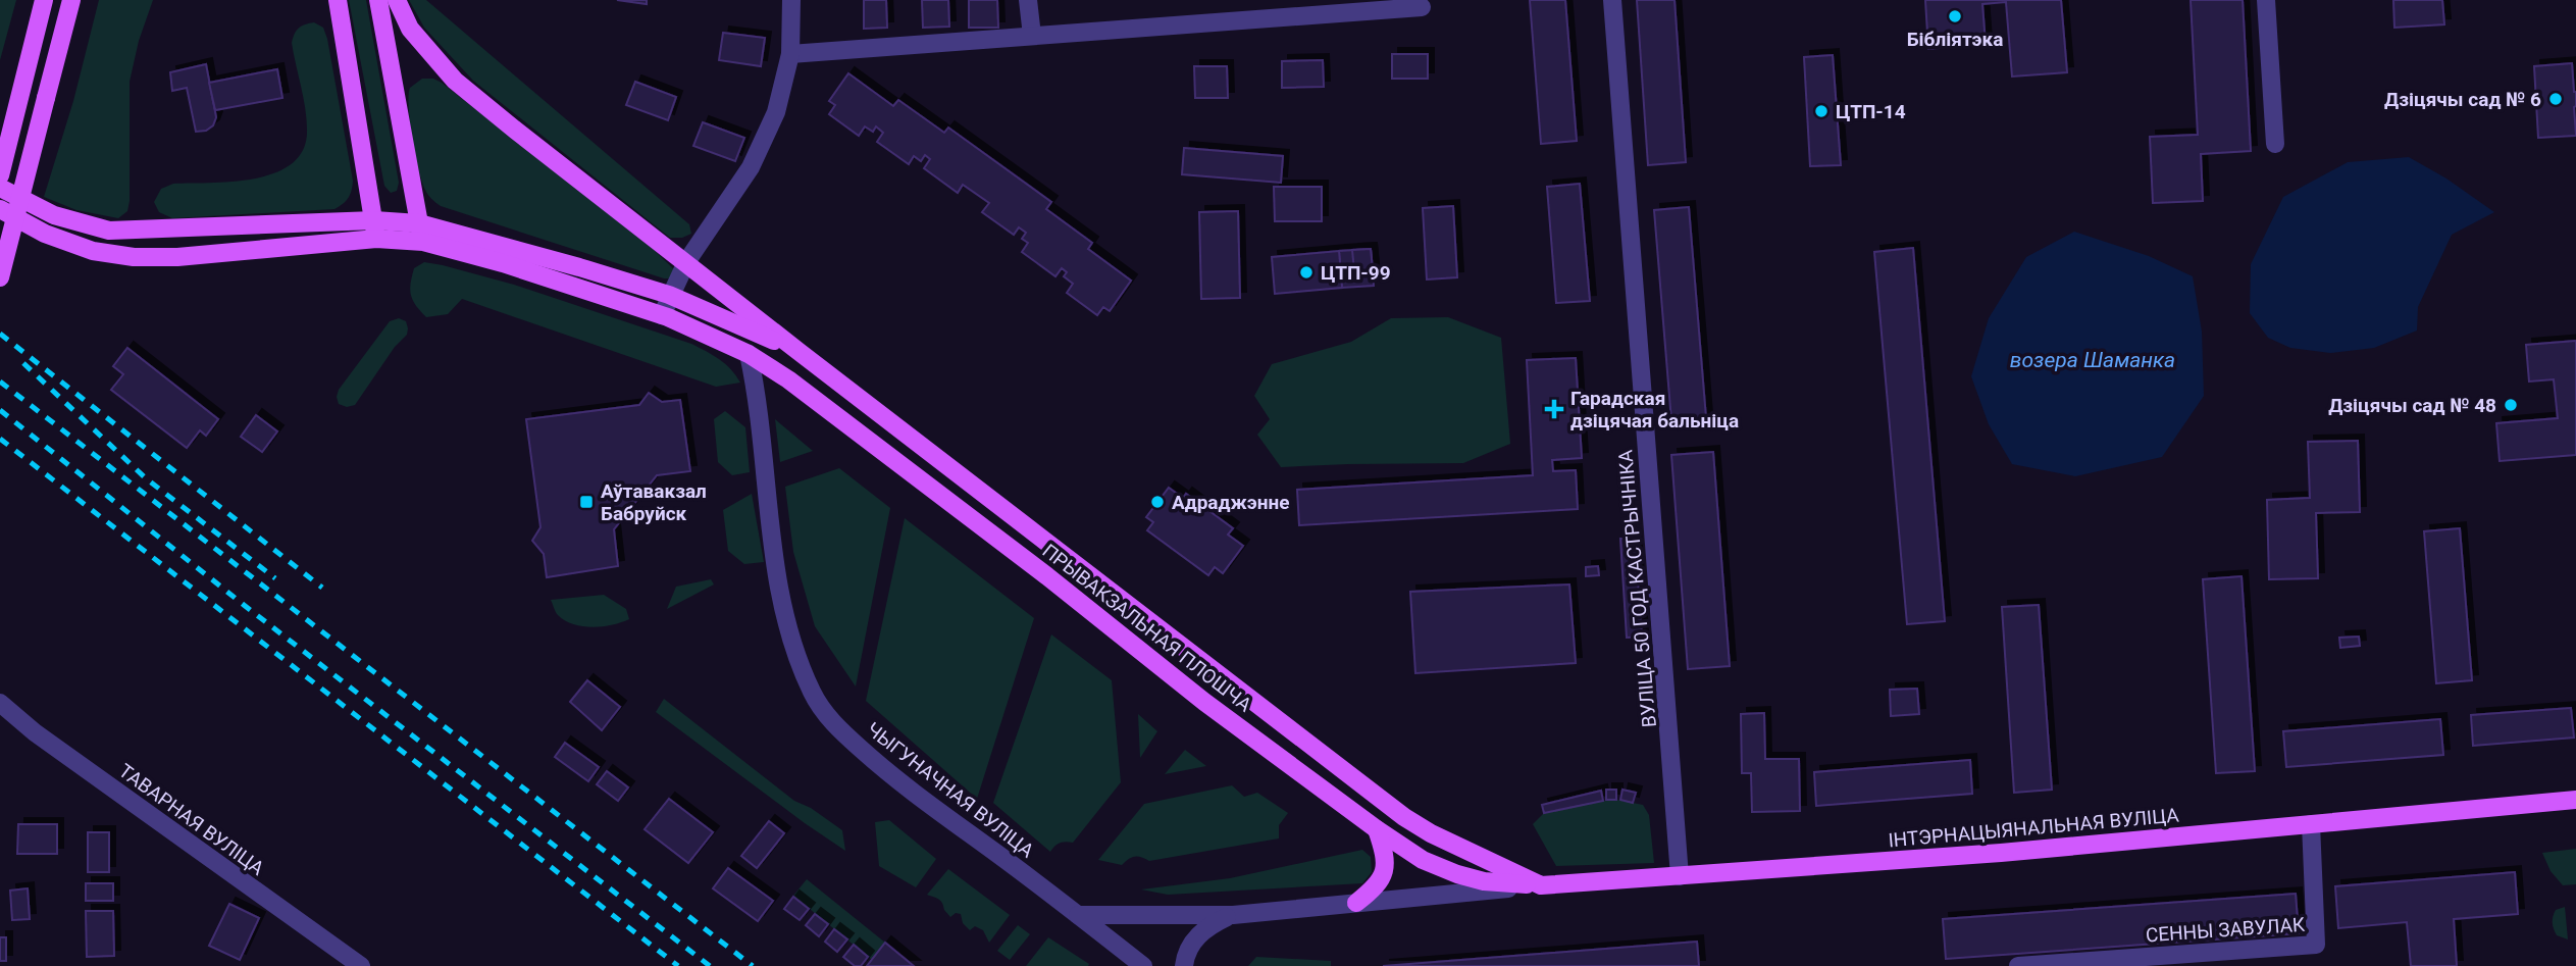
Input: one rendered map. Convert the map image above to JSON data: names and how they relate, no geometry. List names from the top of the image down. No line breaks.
{"streets":{"main road":["ПРЫВАКЗАЛЬНАЯ ПЛОШЧА","ІНТЭРНАЦЫЯНАЛЬНАЯ ВУЛІЦА"],"street":["ВУЛІЦА 50 ГОД КАСТРЫЧНІКА","ЧЫГУНАЧНАЯ ВУЛІЦА","ТАВАРНАЯ ВУЛІЦА","СЕННЫ ЗАВУЛАК"]},"crossings":[["ВУЛІЦА 50 ГОД КАСТРЫЧНІКА","ІНТЭРНАЦЫЯНАЛЬНАЯ ВУЛІЦА"],["ПРЫВАКЗАЛЬНАЯ ПЛОШЧА","ЧЫГУНАЧНАЯ ВУЛІЦА"],["ПРЫВАКЗАЛЬНАЯ ПЛОШЧА","ІНТЭРНАЦЫЯНАЛЬНАЯ ВУЛІЦА"],["ІНТЭРНАЦЫЯНАЛЬНАЯ ВУЛІЦА","СЕННЫ ЗАВУЛАК"]],"water":["возера Шаманка"],"places":{"other":["Бібліятэка","Дзіцячы сад № 6","ЦТП-14","ЦТП-99","Дзіцячы сад № 48","Адраджэнне"],"health":["Гарадская дзіцячая бальніца"],"transit":["Аўтавакзал Бабруйск"]}}
